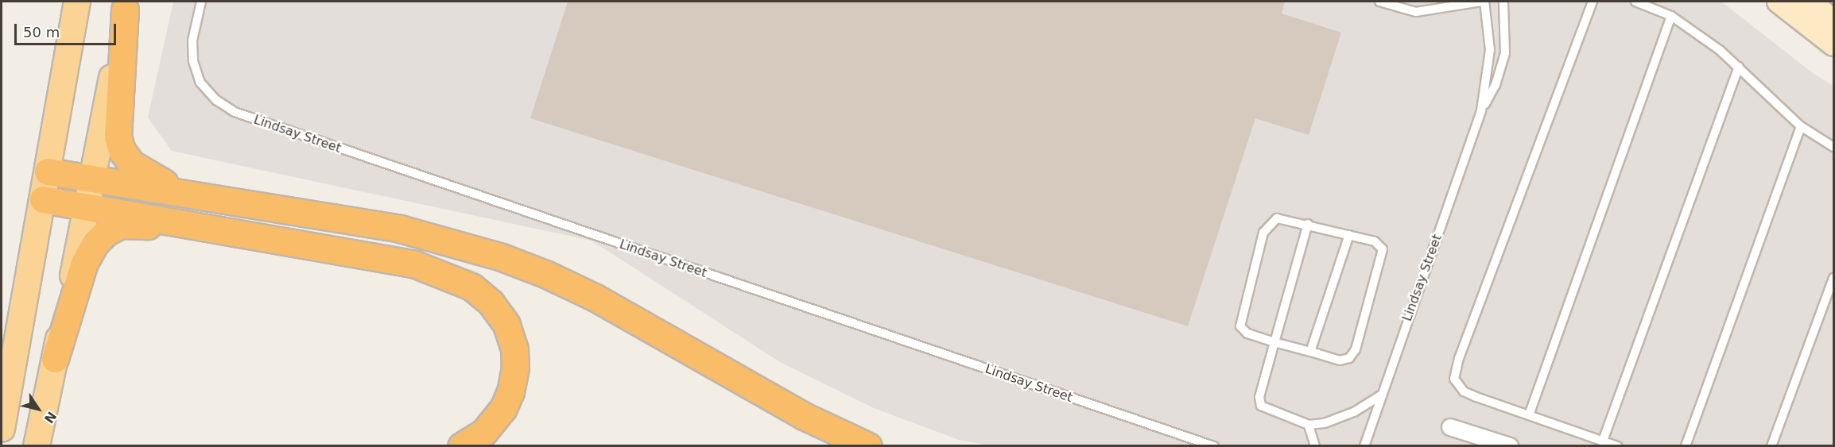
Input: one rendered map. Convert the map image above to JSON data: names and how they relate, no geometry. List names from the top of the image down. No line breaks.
{"streets":{"lane":["Lindsay Street"]},"scale_bar":"50 m","north":"bottom right"}
